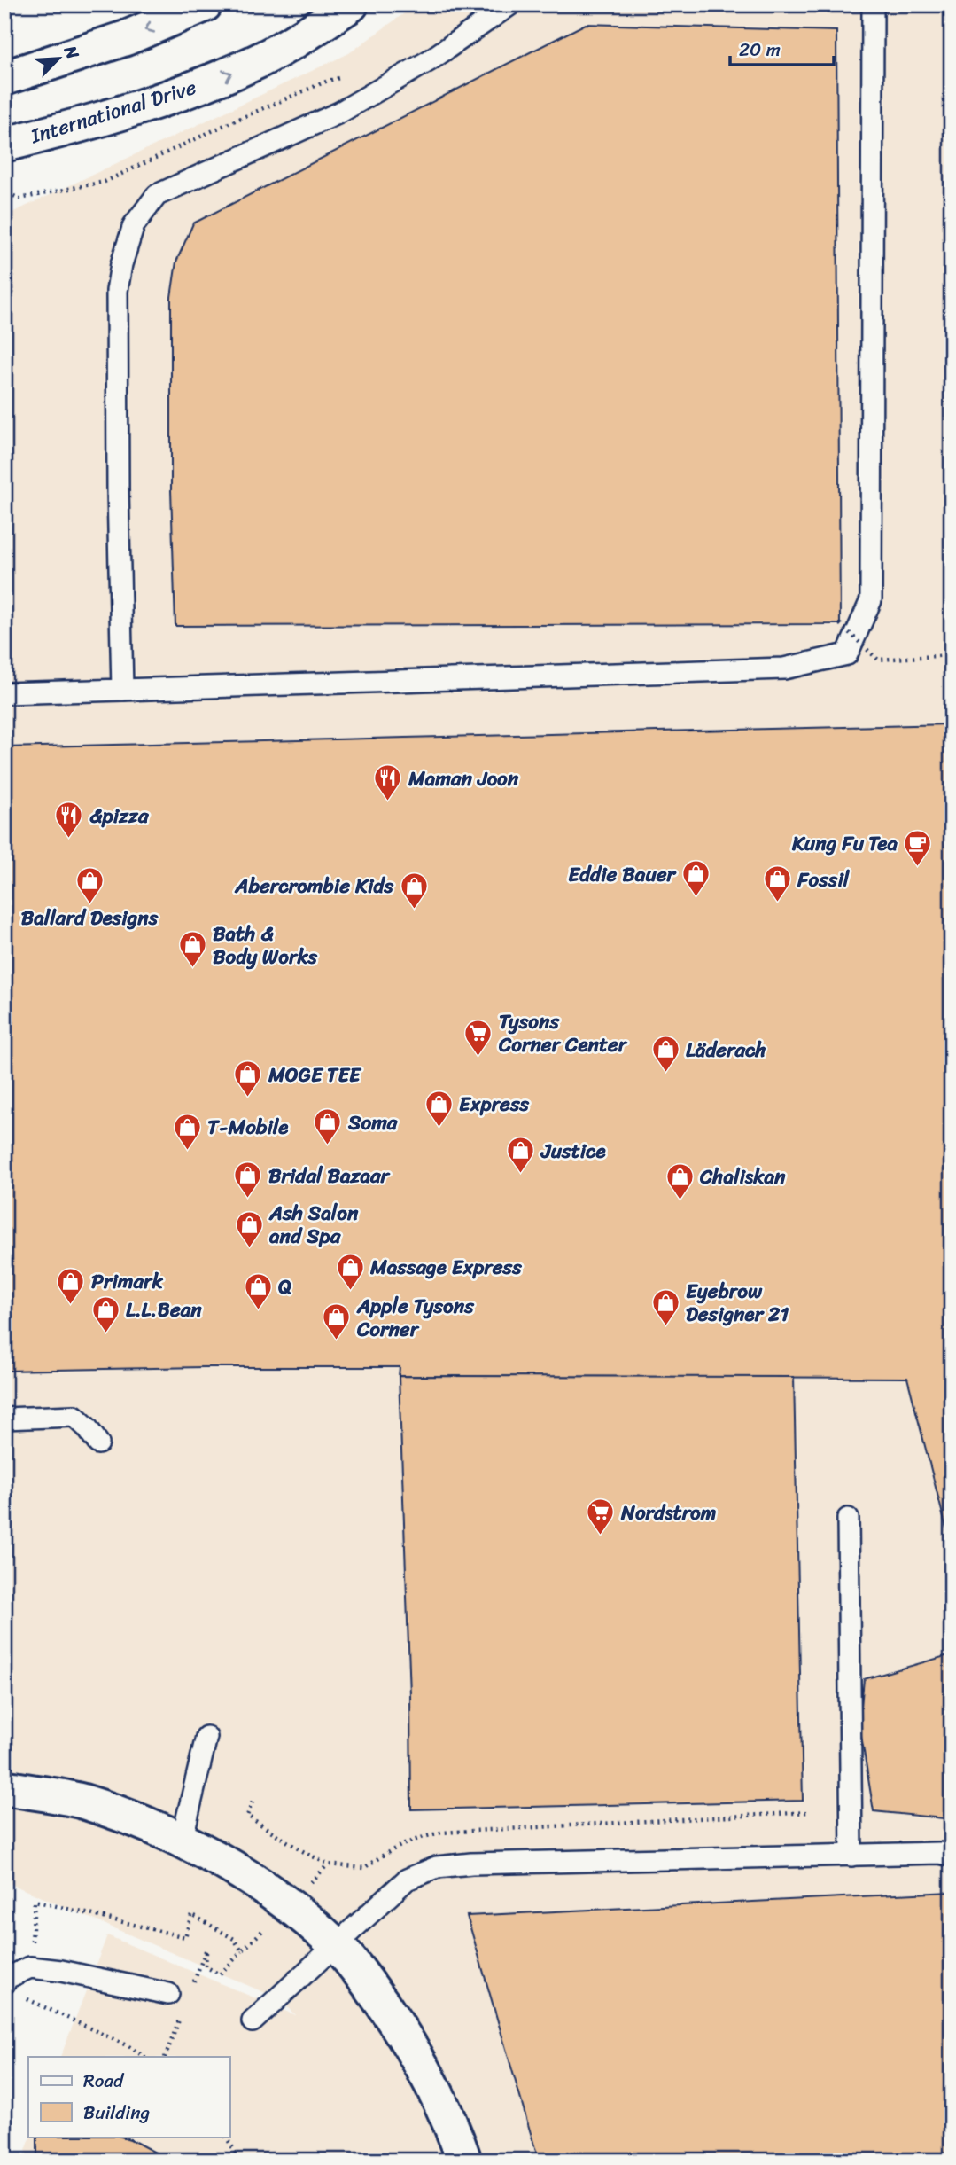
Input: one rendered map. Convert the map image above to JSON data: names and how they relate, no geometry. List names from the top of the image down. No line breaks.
{"streets":{"street":["International Drive"]},"places":{"restaurant":["Maman Joon","&pizza"],"cafe":["Kung Fu Tea"],"shop":["Eddie Bauer","Fossil","Ballard Designs","Abercrombie Kids","Bath & Body Works","Läderach","MOGE TEE","Express","Soma","T-Mobile","Justice","Bridal Bazaar","Chaliskan","Ash Salon and Spa","Massage Express","Primark","Q","Eyebrow Designer 21","L.L.Bean","Apple Tysons Corner"],"supermarket":["Tysons Corner Center","Nordstrom"]},"legend":["Road","Building"],"scale_bar":"20 m","north":"top right"}
